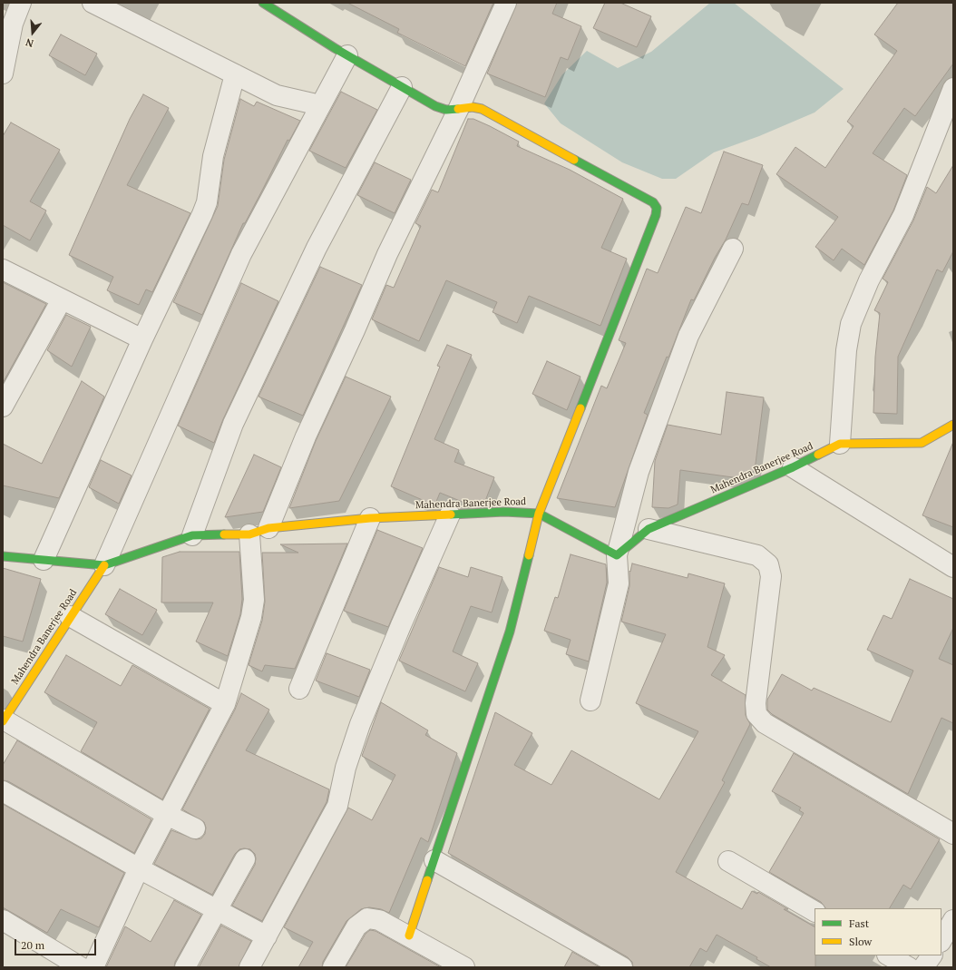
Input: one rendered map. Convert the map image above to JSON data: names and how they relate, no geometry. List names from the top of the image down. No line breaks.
{"streets":{"street":["Mahendra Banerjee Road"]},"legend":["Fast","Slow"],"scale_bar":"20 m","north":"bottom"}
